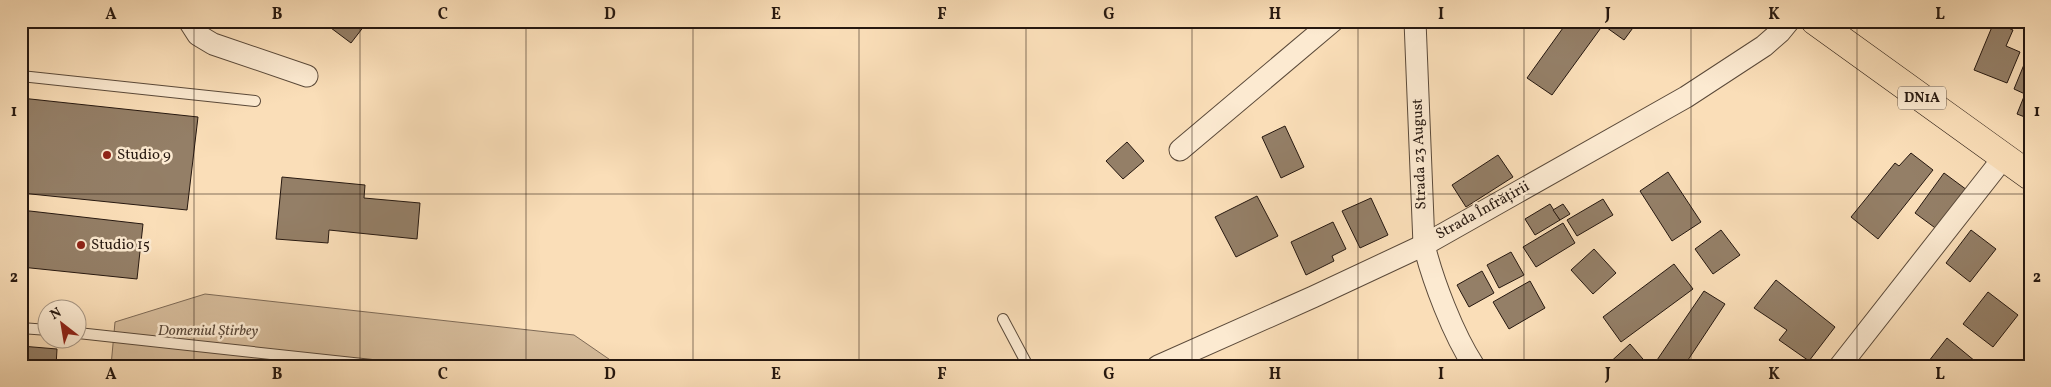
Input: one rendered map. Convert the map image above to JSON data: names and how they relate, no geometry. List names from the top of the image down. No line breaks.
{"streets":{"main road":["DN1A"],"street":["Strada 23 August","Strada Înfrățirii"]},"crossings":[["Strada 23 August","Strada Înfrățirii"]],"parks":["Domeniul Știrbey"],"places":["Studio 9","Studio 15"],"north":"top left","grid":{"columns":["A","B","C","D","E","F","G","H","I","J","K","L"],"rows":["1","2"]}}
